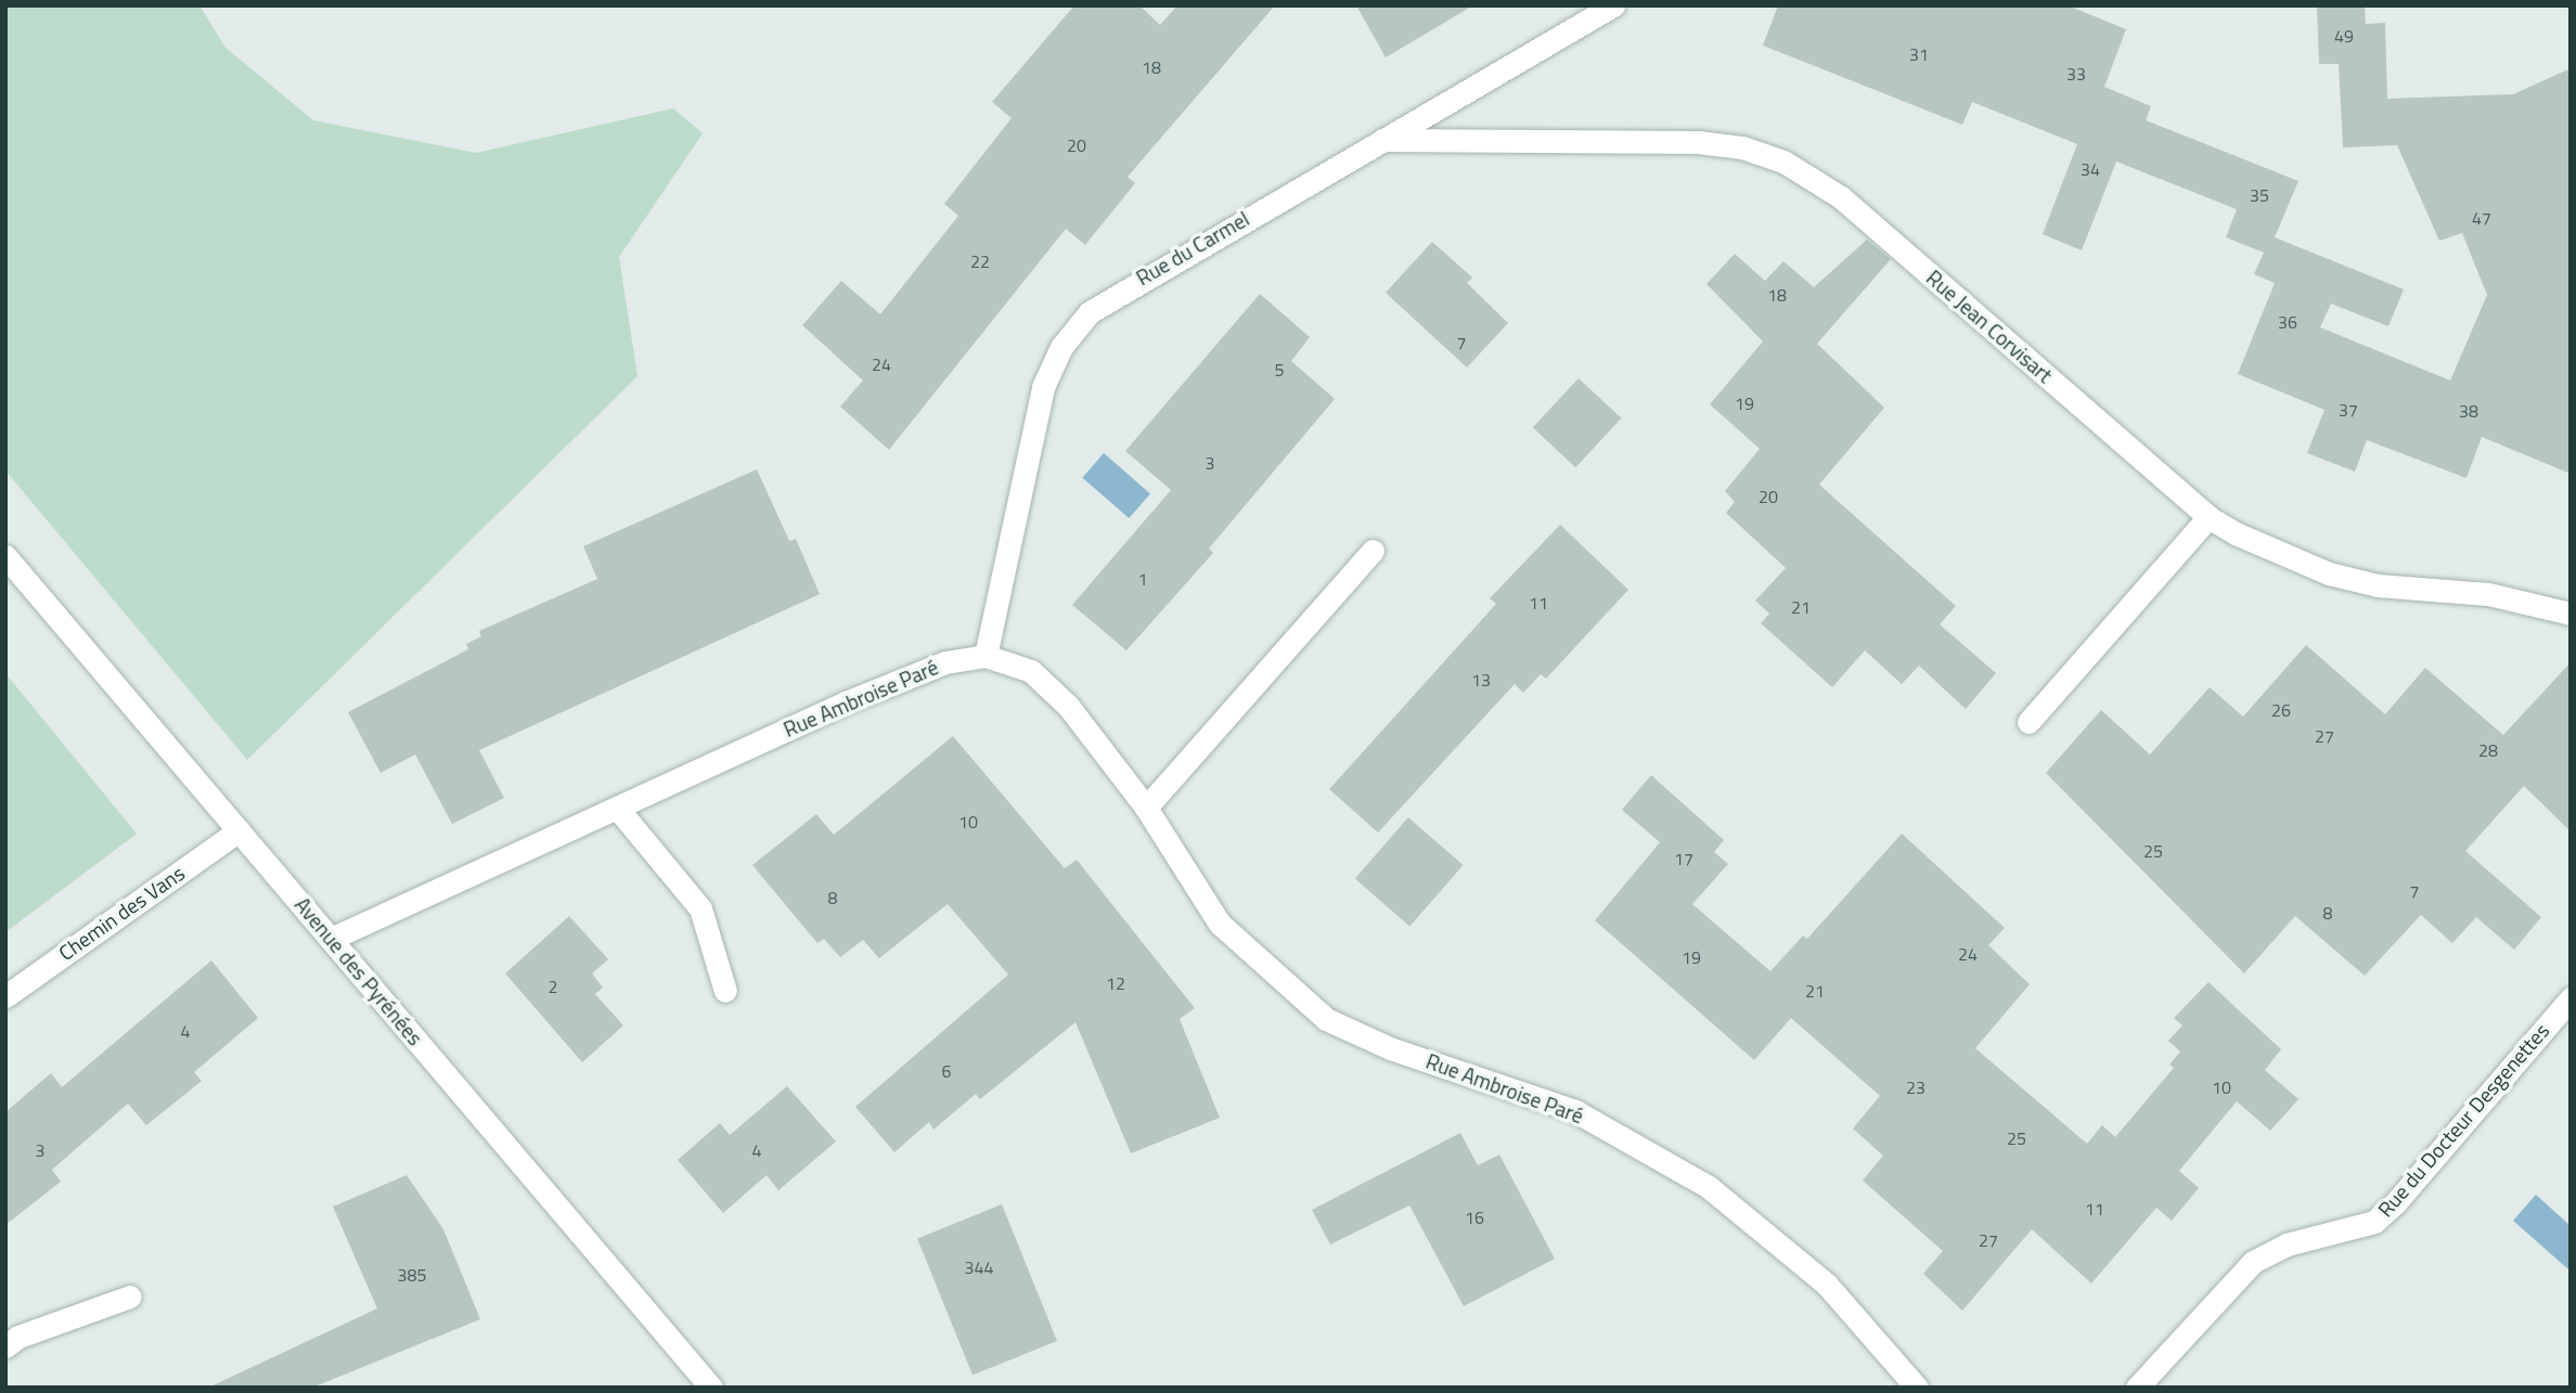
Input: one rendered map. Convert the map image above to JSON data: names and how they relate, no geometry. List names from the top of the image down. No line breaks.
{"streets":{"street":["Rue du Carmel","Rue Jean Corvisart","Rue Ambroise Paré","Chemin des Vans","Avenue des Pyrénées","Rue du Docteur Desgenettes"]},"crossings":[["Rue du Carmel","Rue Jean Corvisart"],["Rue du Carmel","Rue Ambroise Paré"],["Rue Ambroise Paré","Avenue des Pyrénées"],["Chemin des Vans","Avenue des Pyrénées"]],"house_numbers":["49","31","18","33","20","34","35","47","22","18","36","7","24","5","19","37","38","3","20","1","11","21","13","26","27","28","10","25","17","7","8","8","24","19","12","2","21","4","6","23","10","25","3","4","11","16","27","344","385"]}
